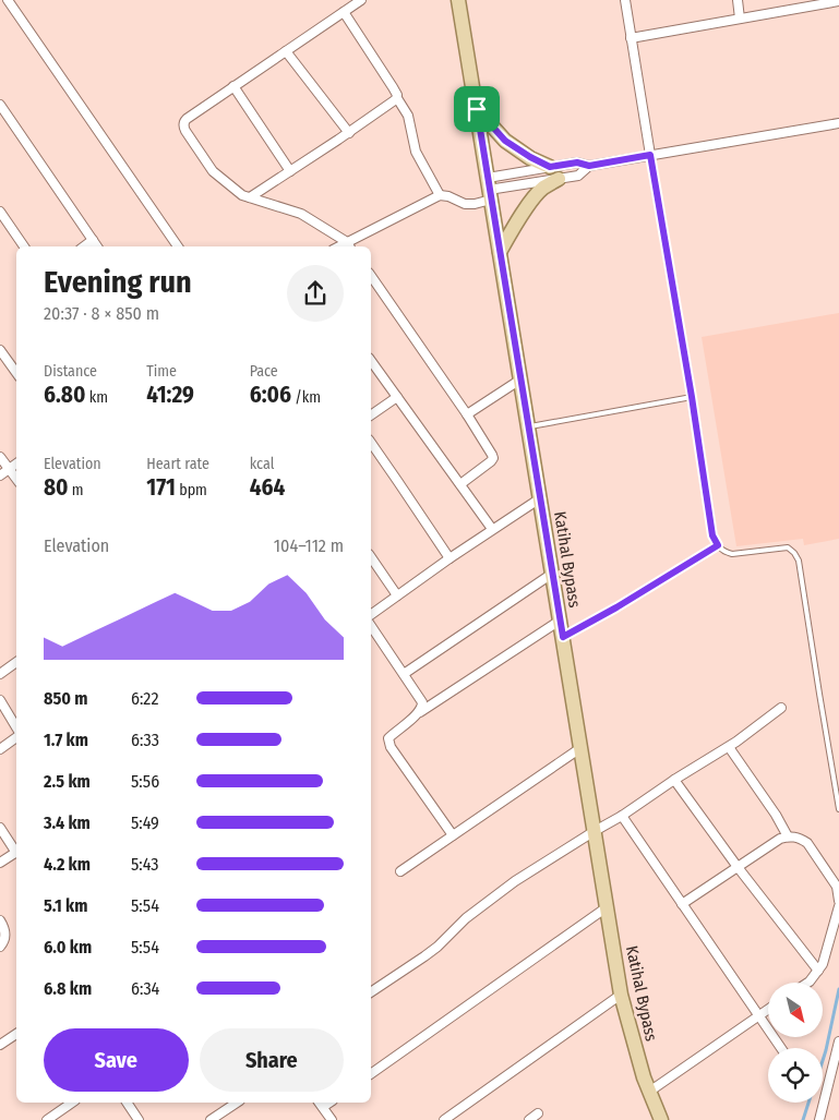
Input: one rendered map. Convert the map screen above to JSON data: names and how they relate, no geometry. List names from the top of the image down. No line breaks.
{"streets":{"main road":["Katihal Bypass"]},"north":"bottom right","page":{"heading":["Evening run","20:37 · 8 × 850 m"],"stats":[["Distance","6.80 km"],["Time","41:29"],["Pace","6:06 /km"],["Elevation","80 m"],["Heart rate","171 bpm"],["kcal","464"]],"chart":["Elevation","104–112 m"],"list":[{"name":"850 m","note":"6:22"},{"name":"1.7 km","note":"6:33"},{"name":"2.5 km","note":"5:56"},{"name":"3.4 km","note":"5:49"},{"name":"4.2 km","note":"5:43"},{"name":"5.1 km","note":"5:54"},{"name":"6.0 km","note":"5:54"},{"name":"6.8 km","note":"6:34"}],"buttons":["Save","Share"]}}
